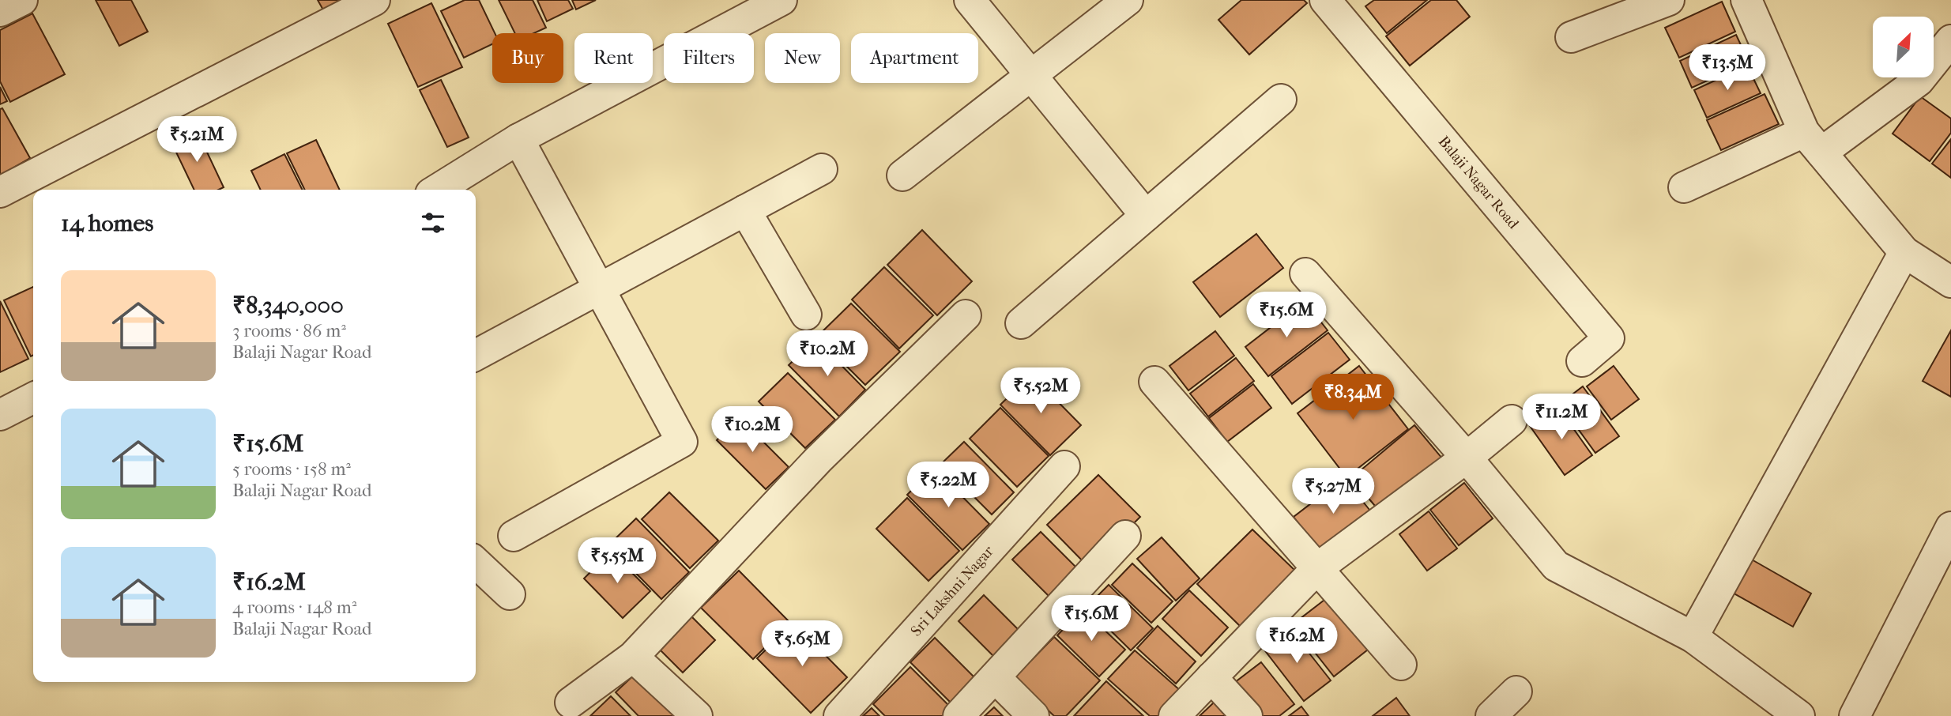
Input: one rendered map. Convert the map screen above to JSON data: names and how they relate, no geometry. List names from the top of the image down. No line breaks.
{"streets":{"street":["Balaji Nagar Road","Sri Lakshni Nagar"]},"north":"top right","page":{"chip":["Buy","Rent","Filters","New","Apartment"],"price":["₹13.5M","₹5.21M","₹15.6M","₹10.2M","₹5.52M","₹8.34M","₹11.2M","₹10.2M","₹5.22M","₹5.27M","₹5.55M","₹15.6M","₹16.2M","₹5.65M"],"heading":"14 homes","list":[{"name":"₹8,340,000","note":"3 rooms · 86 m² · Balaji Nagar Road"},{"name":"₹15.6M","note":"5 rooms · 158 m² · Balaji Nagar Road"},{"name":"₹16.2M","note":"4 rooms · 148 m² · Balaji Nagar Road"}]}}
